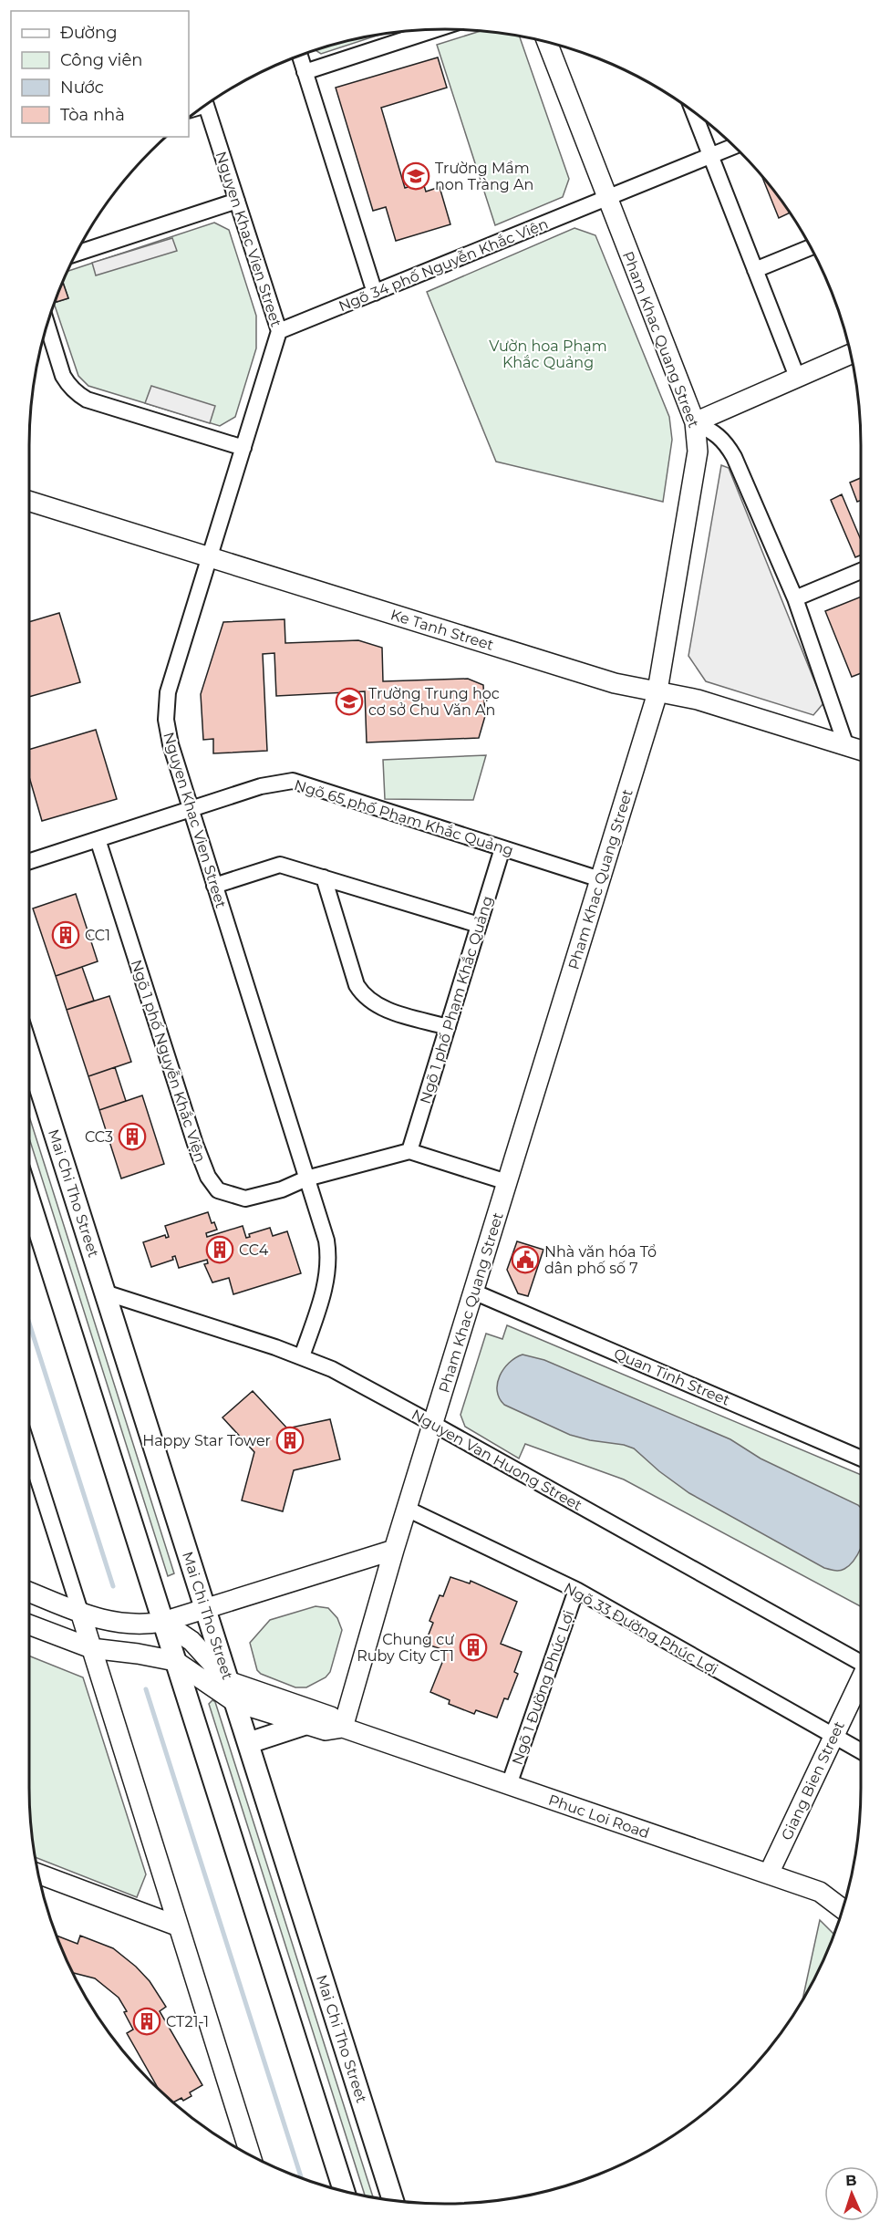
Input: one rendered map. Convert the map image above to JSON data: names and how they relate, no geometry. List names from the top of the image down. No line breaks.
{"streets":{"main road":["Mai Chi Tho Street"],"street":["Nguyen Khac Vien Street","Ngõ 34 phố Nguyễn Khắc Viện","Pham Khac Quang Street","Ke Tanh Street","Ngõ 65 phố Phạm Khắc Quảng","Ngõ 1 phố Phạm Khắc Quảng","Ngõ 1 phố Nguyễn Khắc Viện","Quan Tinh Street","Nguyen Van Huong Street","Ngõ 33 Đường Phúc Lợi","Ngõ 1 Đường Phúc Lợi","Giang Bien Street","Phuc Loi Road"]},"crossings":[["Nguyen Khac Vien Street","Ngõ 34 phố Nguyễn Khắc Viện"],["Nguyen Khac Vien Street","Ke Tanh Street"],["Nguyen Khac Vien Street","Ngõ 65 phố Phạm Khắc Quảng"],["Nguyen Khac Vien Street","Ngõ 1 phố Nguyễn Khắc Viện"],["Nguyen Khac Vien Street","Nguyen Van Huong Street"],["Ngõ 34 phố Nguyễn Khắc Viện","Pham Khac Quang Street"],["Pham Khac Quang Street","Ke Tanh Street"],["Pham Khac Quang Street","Ngõ 65 phố Phạm Khắc Quảng"],["Pham Khac Quang Street","Quan Tinh Street"],["Pham Khac Quang Street","Nguyen Van Huong Street"],["Pham Khac Quang Street","Ngõ 33 Đường Phúc Lợi"],["Pham Khac Quang Street","Phuc Loi Road"],["Ngõ 65 phố Phạm Khắc Quảng","Ngõ 1 phố Phạm Khắc Quảng"],["Ngõ 65 phố Phạm Khắc Quảng","Ngõ 1 phố Nguyễn Khắc Viện"],["Mai Chi Tho Street","Nguyen Van Huong Street"],["Mai Chi Tho Street","Phuc Loi Road"],["Ngõ 33 Đường Phúc Lợi","Ngõ 1 Đường Phúc Lợi"],["Ngõ 33 Đường Phúc Lợi","Giang Bien Street"],["Ngõ 1 Đường Phúc Lợi","Phuc Loi Road"],["Giang Bien Street","Phuc Loi Road"]],"parks":["Vườn hoa Phạm Khắc Quảng"],"places":{"school or university":["Trường Mầm non Tràng An","Trường Trung học cơ sở Chu Văn An"],"building":["CC1","CC3","CC4","Happy Star Tower","Chung cư Ruby City CT1","CT21-1"],"public building":["Nhà văn hóa Tổ dân phố số 7"]},"legend":["Đường","Công viên","Nước","Tòa nhà"],"north":"top"}
